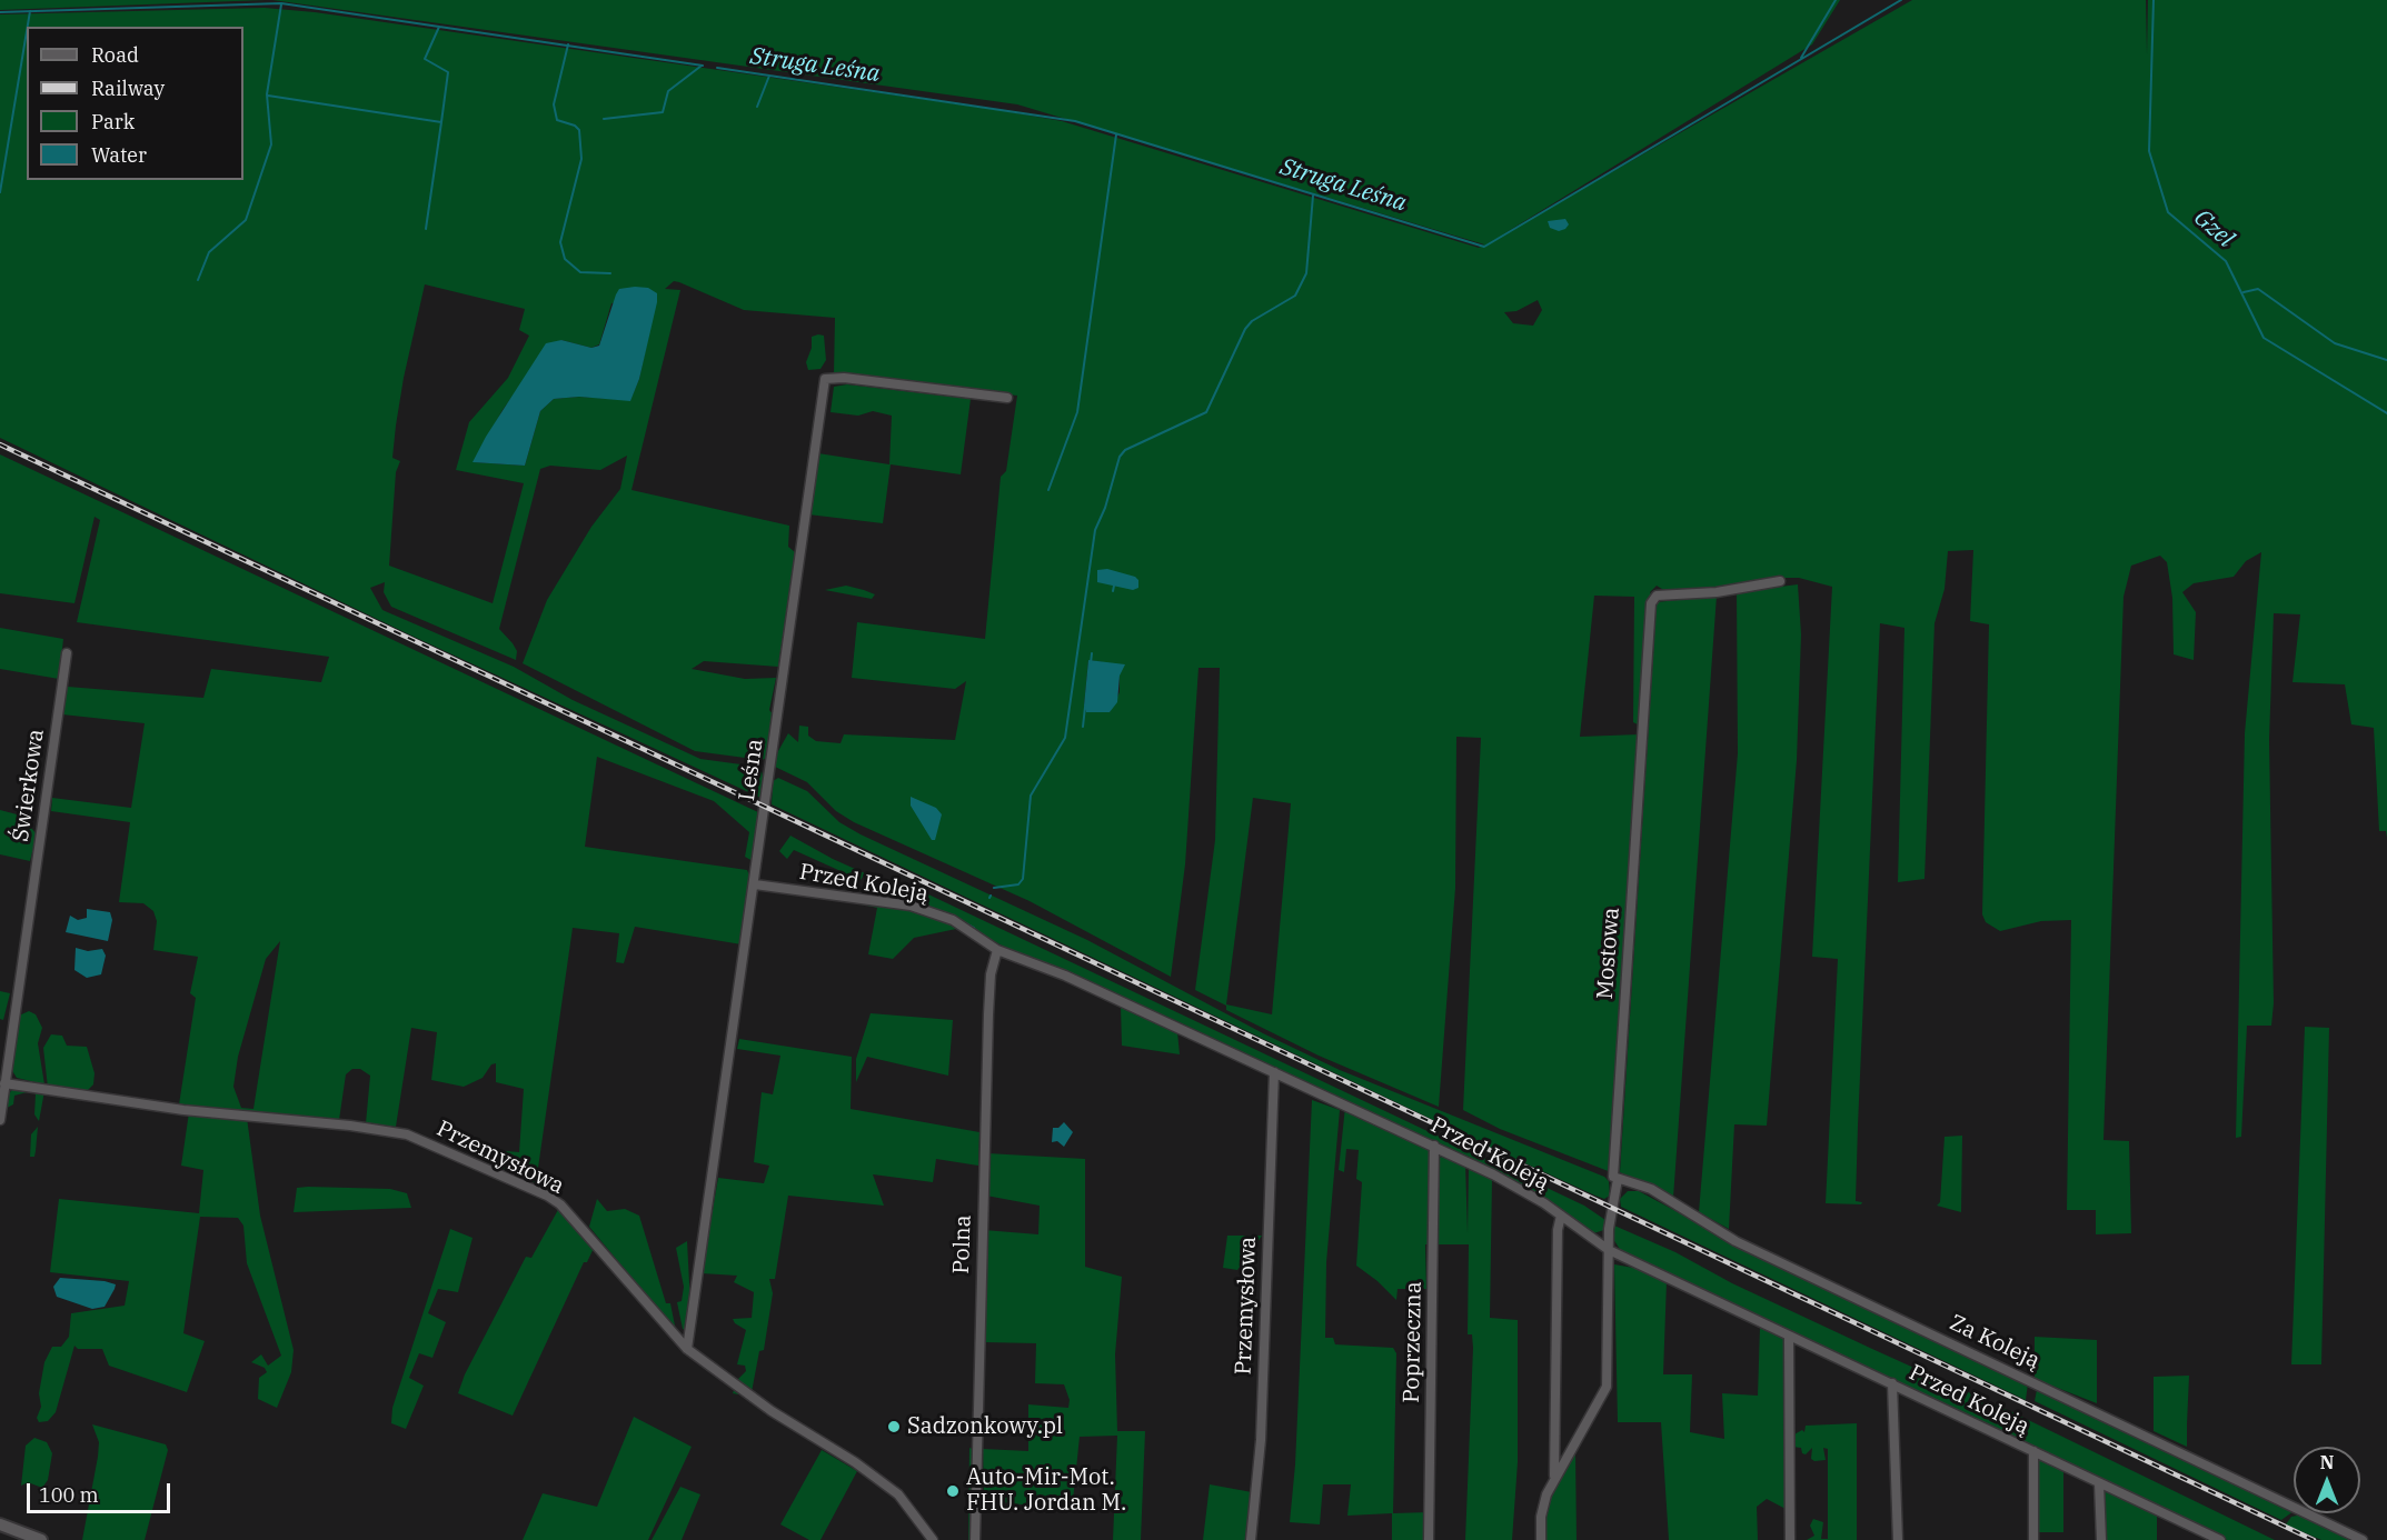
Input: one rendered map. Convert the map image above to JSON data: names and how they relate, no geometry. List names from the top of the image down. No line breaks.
{"streets":{"street":["Leśna","Świerkowa","Przed Koleją","Mostowa","Przemysłowa","Polna","Poprzeczna","Za Koleją"]},"crossings":[["Leśna","Przed Koleją"],["Leśna","Przemysłowa"],["Świerkowa","Przemysłowa"],["Przed Koleją","Mostowa"],["Przed Koleją","Przemysłowa"],["Przed Koleją","Polna"],["Przed Koleją","Poprzeczna"],["Mostowa","Za Koleją"]],"water":["Struga Leśna","Gzel"],"places":["Sadzonkowy.pl","Auto-Mir-Mot. FHU. Jordan M."],"legend":["Road","Railway","Park","Water"],"scale_bar":"100 m","north":"top"}
